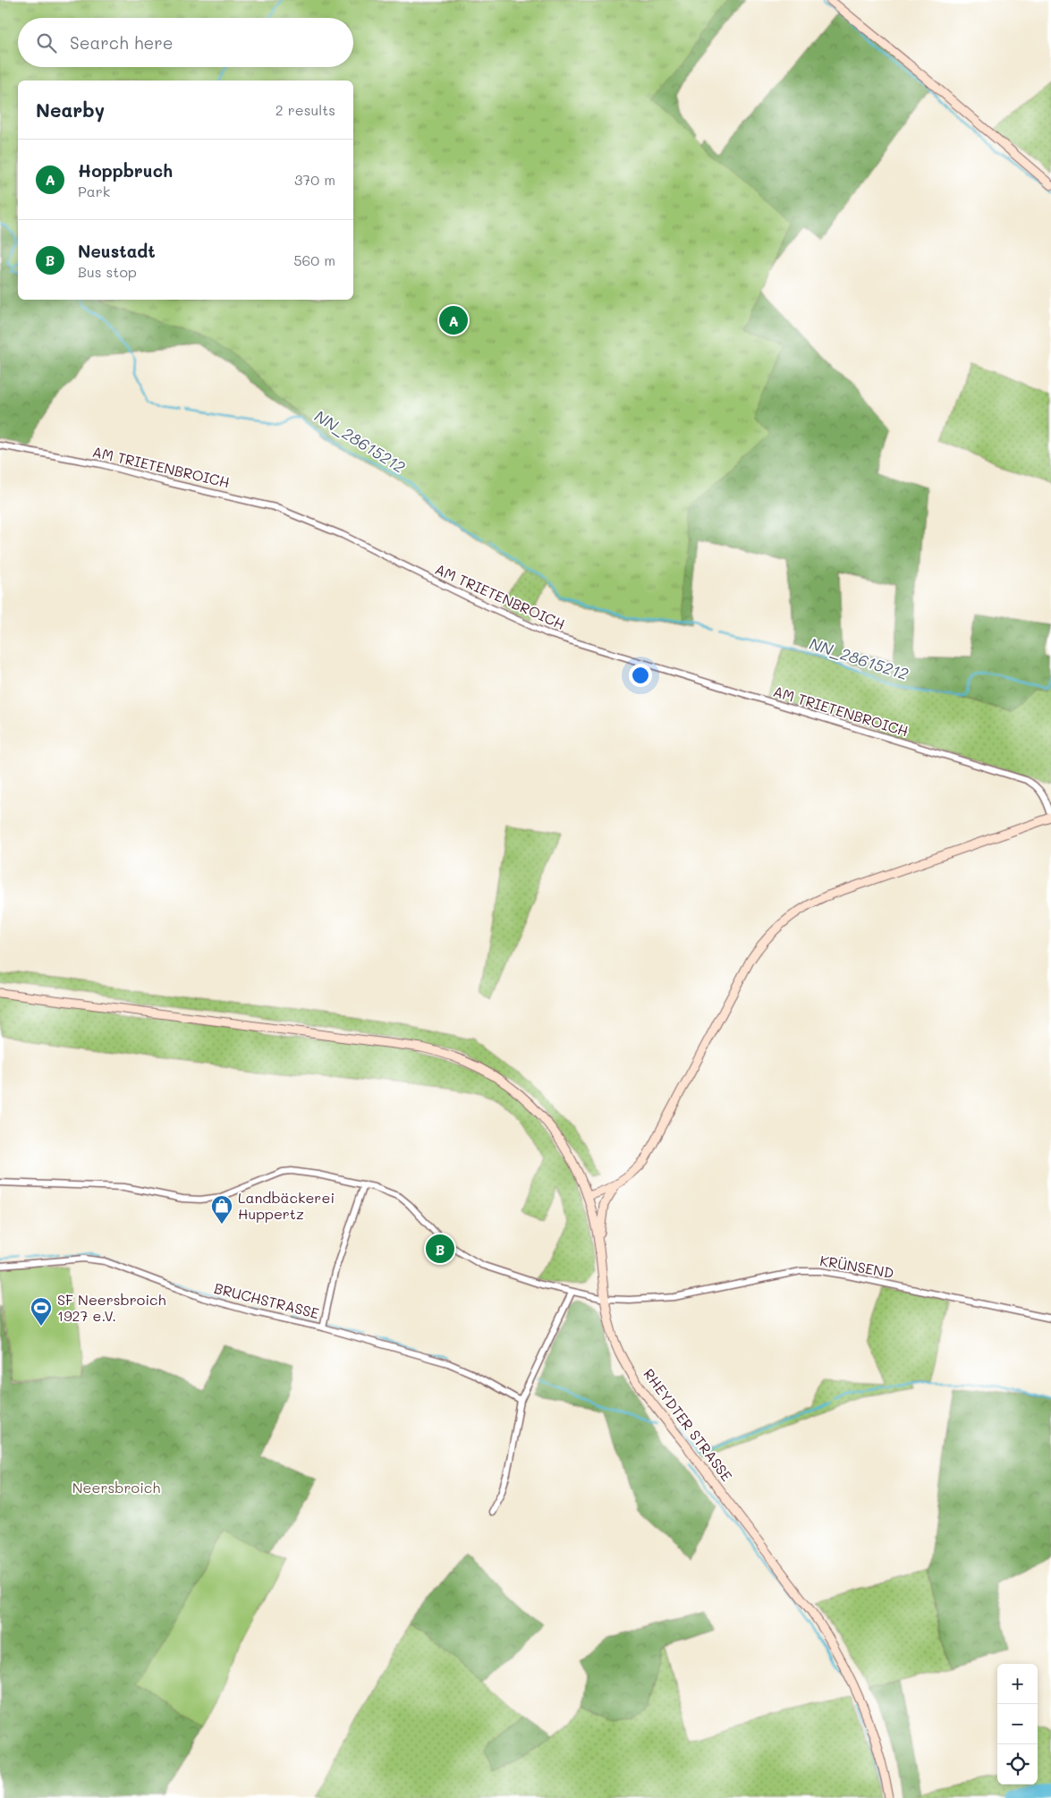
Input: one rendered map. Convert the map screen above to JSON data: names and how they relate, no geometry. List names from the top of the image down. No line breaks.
{"streets":{"main road":["RHEYDTER STRASSE"],"street":["AM TRIETENBROICH","KRÜNSEND","BRUCHSTRASSE"]},"crossings":[["KRÜNSEND","RHEYDTER STRASSE"]],"water":["NN_28615212"],"parks":["Neersbroich"],"places":{"shop":["Landbäckerei Huppertz"],"sports":["SF Neersbroich 1927 e.V."]},"page":{"search":"Search here","heading":["Nearby","2 results"],"list":[{"mark":"A","name":"Hoppbruch","note":"Park","value":"370 m"},{"mark":"B","name":"Neustadt","note":"Bus stop","value":"560 m"}],"pins":["A","B"],"map_buttons":["+","−"]}}
